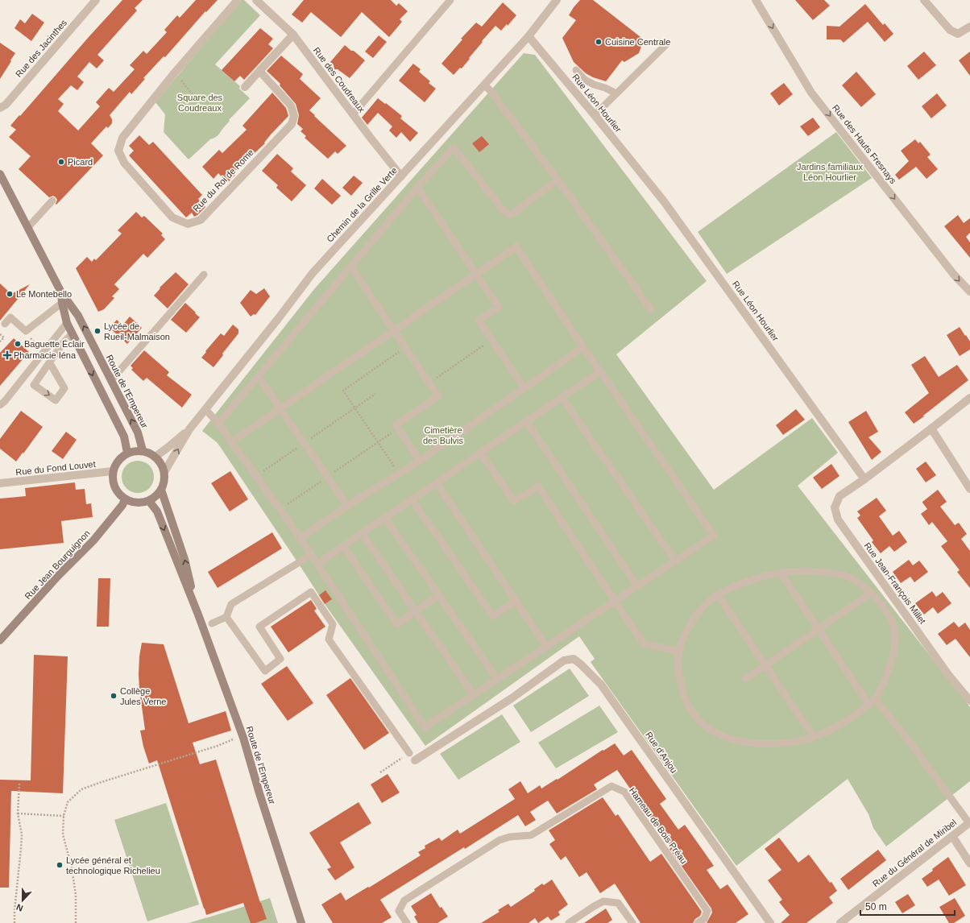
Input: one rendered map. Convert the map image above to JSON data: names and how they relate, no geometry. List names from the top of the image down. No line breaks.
{"streets":{"main road":["Route de l'Empereur","Rue Jean Bourguignon"],"street":["Rue des Jacinthes","Rue des Coudreaux","Rue Léon Hourlier","Rue des Hauts Fresnays","Rue du Roi de Rome","Chemin de la Grille Verte","Rue du Fond Louvet","Rue Jean-François Millet","Rue d'Anjou","Rue du Général de Miribel"],"lane":["Hameau de Bois Préau"]},"crossings":[["Rue des Coudreaux","Chemin de la Grille Verte"],["Rue Léon Hourlier","Chemin de la Grille Verte"],["Rue Léon Hourlier","Rue Jean-François Millet"],["Chemin de la Grille Verte","Route de l'Empereur"],["Chemin de la Grille Verte","Rue du Fond Louvet"],["Chemin de la Grille Verte","Rue Jean Bourguignon"],["Route de l'Empereur","Rue du Fond Louvet"],["Route de l'Empereur","Rue Jean Bourguignon"],["Rue du Fond Louvet","Rue Jean Bourguignon"]],"one_way":["Rue des Hauts Fresnays"],"parks":["Square des Coudreaux","Jardins familiaux Léon Hourlier","Cimetière des Bulvis"],"places":{"other":["Cuisine Centrale","Picard","Le Montebello","Lycée de Rueil-Malmaison","Baguette Éclair","Collège Jules Verne","Lycée général et technologique Richelieu"],"health":["Pharmacie Iéna"]},"scale_bar":"50 m","north":"bottom"}
